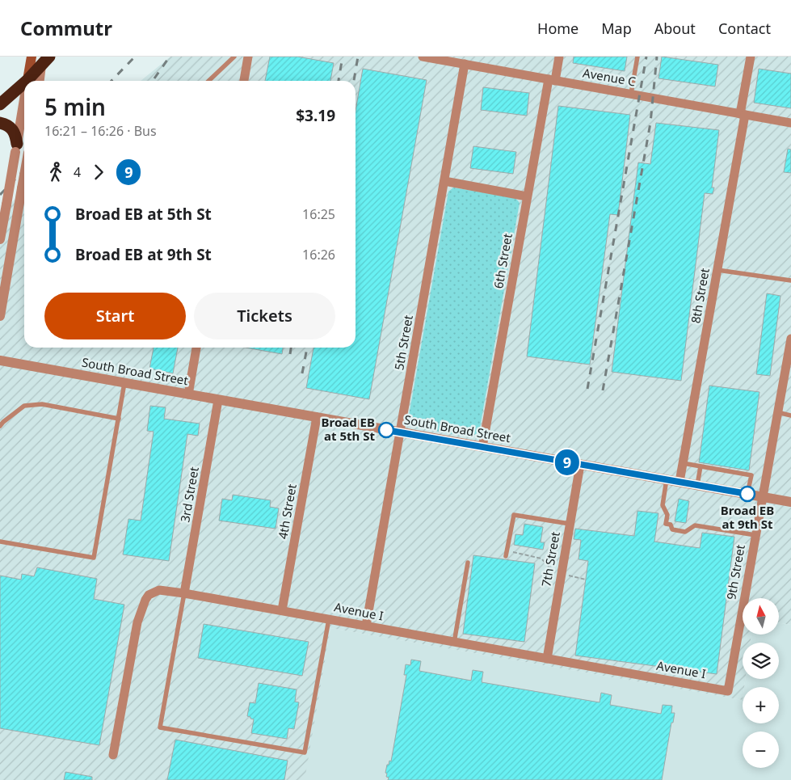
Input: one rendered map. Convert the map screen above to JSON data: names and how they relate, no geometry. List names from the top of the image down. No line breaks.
{"streets":{"street":["Avenue C","6th Street","8th Street","5th Street","South Broad Street","3rd Street","4th Street","7th Street","9th Street","Avenue I"]},"crossings":[["Avenue C","6th Street"],["Avenue C","8th Street"],["Avenue C","5th Street"],["6th Street","South Broad Street"],["8th Street","South Broad Street"],["5th Street","South Broad Street"],["5th Street","Avenue I"],["South Broad Street","3rd Street"],["South Broad Street","4th Street"],["South Broad Street","7th Street"],["South Broad Street","9th Street"],["3rd Street","Avenue I"],["4th Street","Avenue I"],["7th Street","Avenue I"],["9th Street","Avenue I"]],"places":["Broad EB at 5th St","Broad EB at 9th St"],"lines":["bus line 9"],"north":"top","page":{"header":"Commutr","nav":["Home","Map","About","Contact"],"on_map":"9","heading":["5 min","16:21 – 16:26 · Bus","$3.19"],"legs":["4","9"],"list":[{"name":"Broad EB at 5th St","value":"16:25"},{"name":"Broad EB at 9th St","value":"16:26"}],"buttons":["Start","Tickets"],"map_buttons":["+","−"]}}
